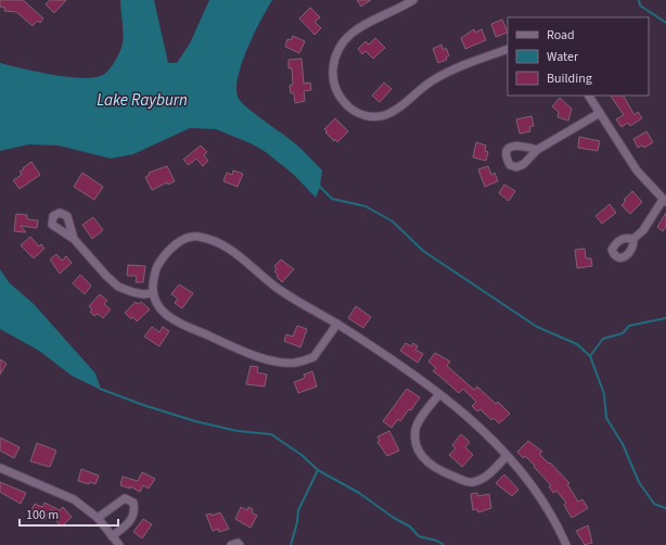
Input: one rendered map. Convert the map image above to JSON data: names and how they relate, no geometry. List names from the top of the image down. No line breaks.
{"water":["Lake Rayburn"],"legend":["Road","Water","Building"],"scale_bar":"100 m"}
